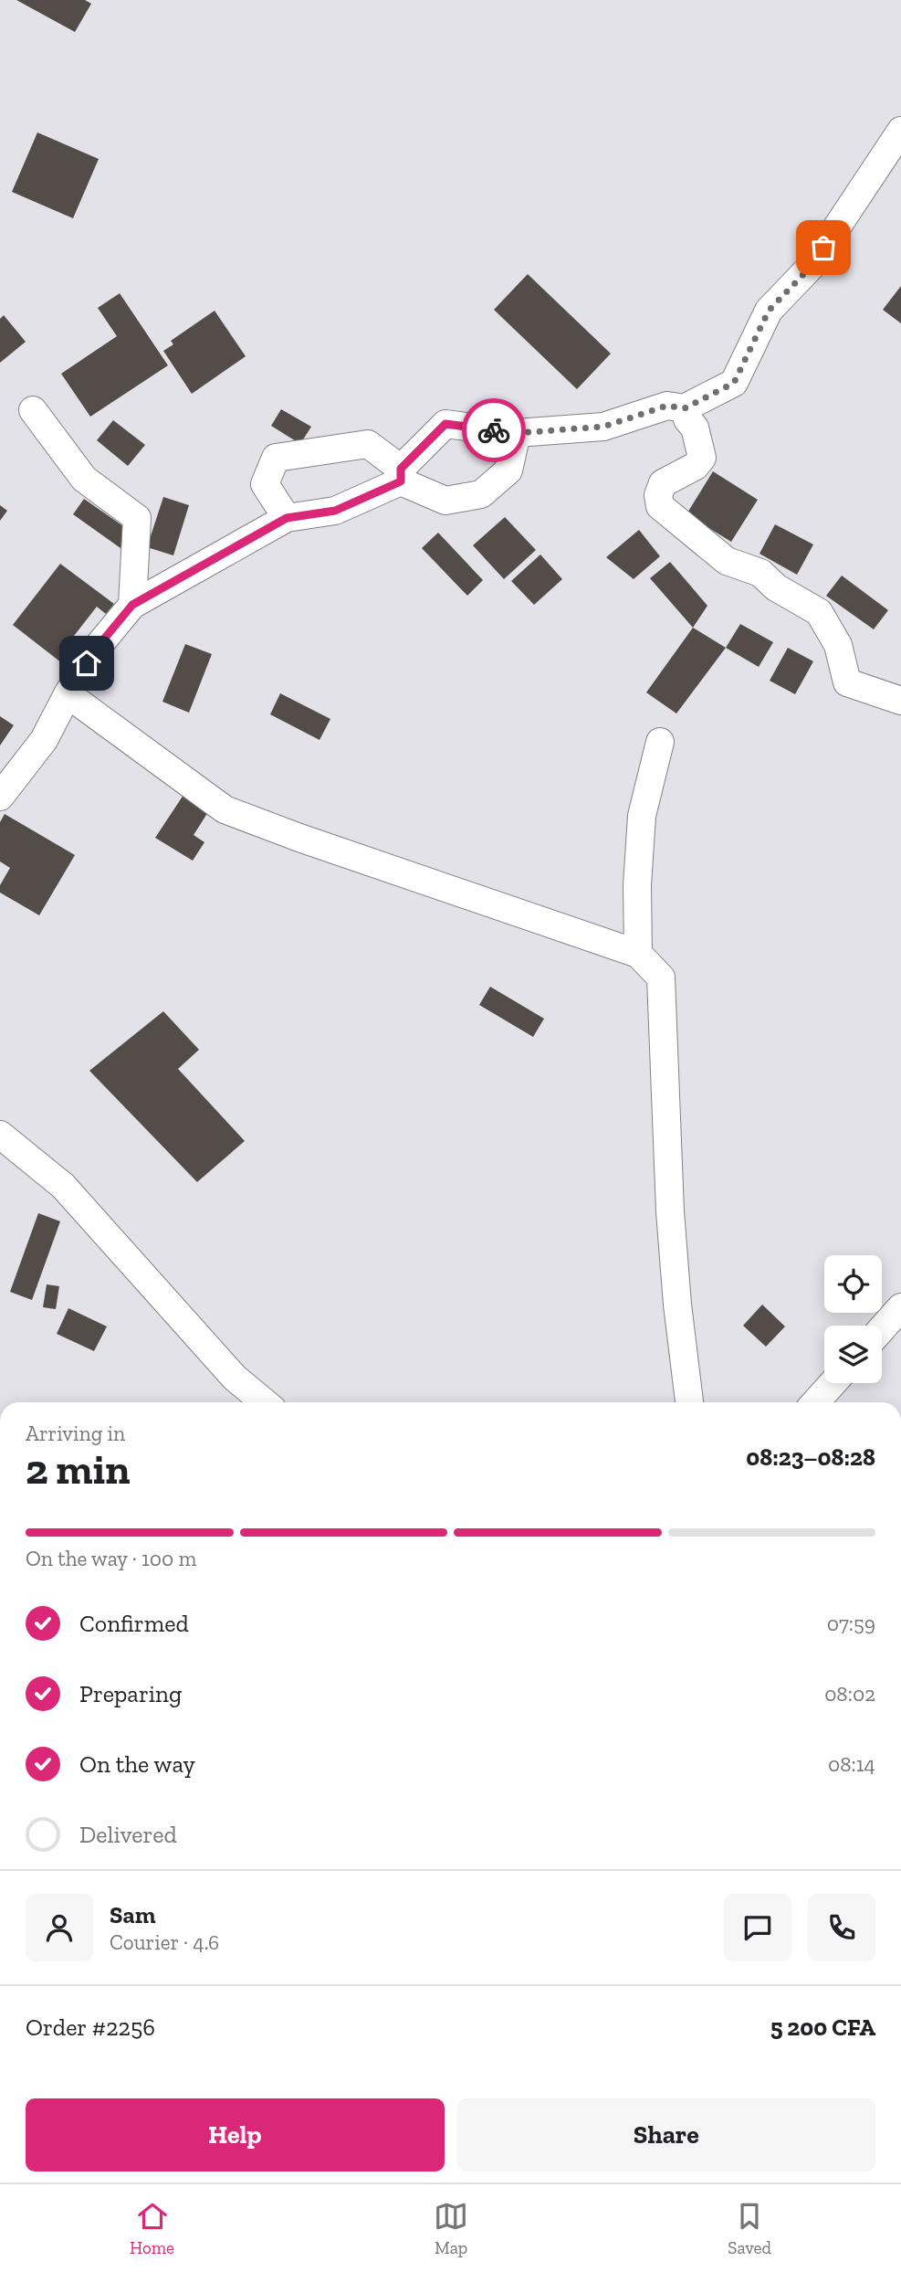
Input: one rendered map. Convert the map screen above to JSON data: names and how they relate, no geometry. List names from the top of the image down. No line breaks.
{"page":{"heading":["2 min","Arriving in","08:23–08:28"],"panel":["Sam","Courier · 4.6","Order #2256","5 200 CFA"],"bar":"On the way · 100 m","list":[["Confirmed","07:59"],["Preparing","08:02"],["On the way","08:14"],"Delivered"],"buttons":["Help","Share"],"tabs":["Home","Map","Saved"]}}
